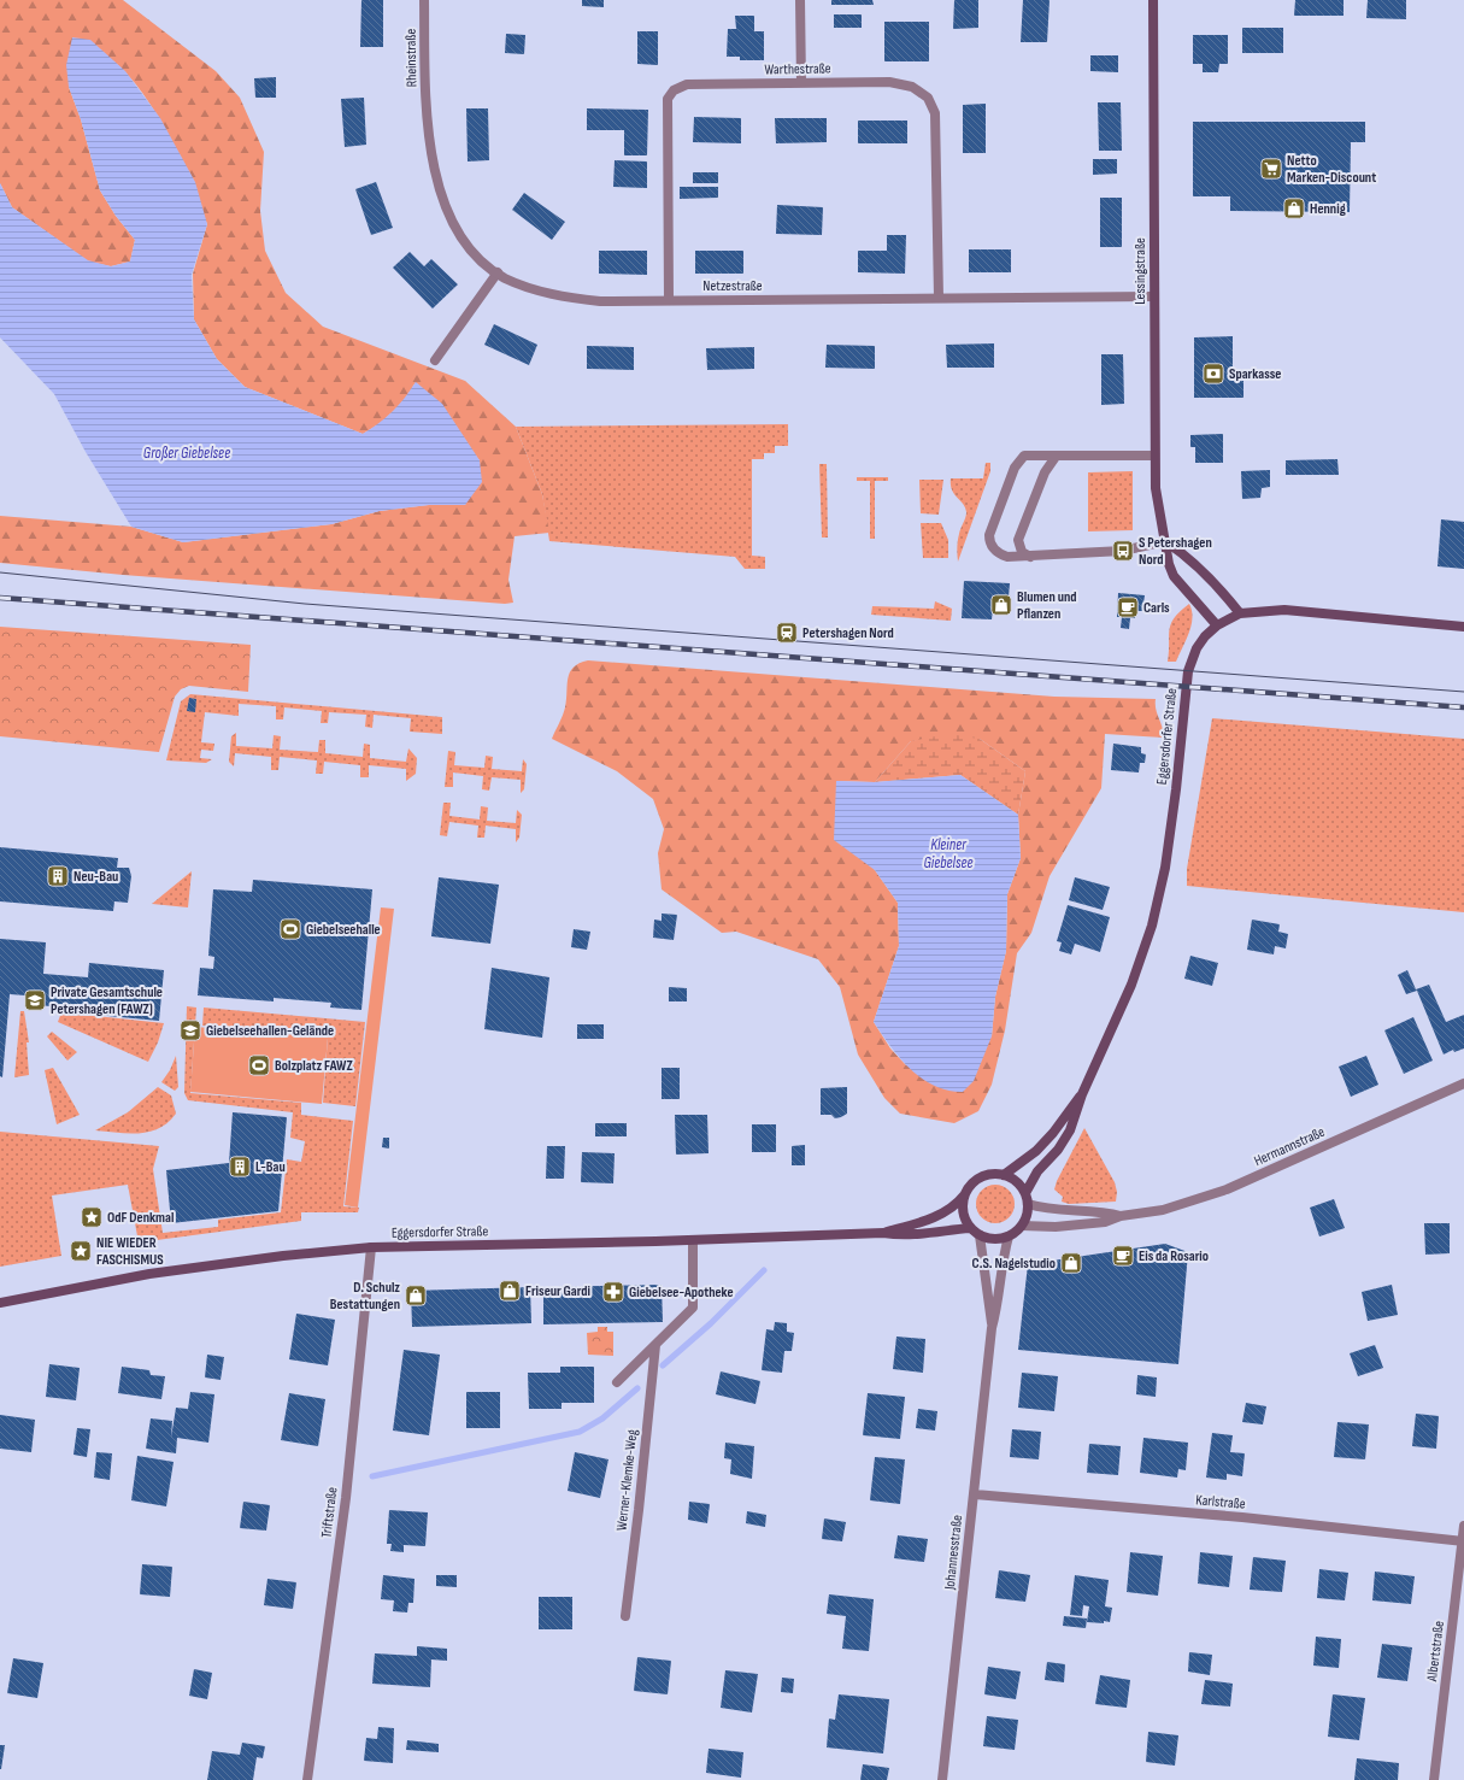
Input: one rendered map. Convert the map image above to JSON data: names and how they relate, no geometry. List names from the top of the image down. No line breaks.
{"streets":{"street":["Rheinstraße","Warthestraße","Lessingstraße","Netzestraße","Eggersdorfer Straße","Hermannstraße","Werner-Klemke-Weg","Karlstraße","Triftstraße","Johannesstraße","Albertstraße"]},"crossings":[["Rheinstraße","Netzestraße"],["Warthestraße","Netzestraße"],["Lessingstraße","Netzestraße"],["Lessingstraße","Eggersdorfer Straße"],["Eggersdorfer Straße","Hermannstraße"],["Eggersdorfer Straße","Triftstraße"],["Eggersdorfer Straße","Johannesstraße"],["Hermannstraße","Johannesstraße"],["Karlstraße","Johannesstraße"],["Karlstraße","Albertstraße"]],"water":["Großer Giebelsee","Kleiner Giebelsee"],"places":{"supermarket":["Netto Marken-Discount"],"shop":["Hennig","Blumen und Pflanzen","C.S. Nagelstudio","Friseur Gardi","D. Schulz Bestattungen"],"bank":["Sparkasse"],"bus stop":["S Petershagen Nord"],"cafe":["Carls","Eis da Rosario"],"station":["Petershagen Nord"],"building":["Neu-Bau","L-Bau"],"sports":["Giebelseehalle","Bolzplatz FAWZ"],"school or university":["Private Gesamtschule Petershagen (FAWZ)","Giebelseehallen-Gelände"],"place":["OdF Denkmal","NIE WIEDER FASCHISMUS"],"pharmacy":["Giebelsee-Apotheke"]}}
